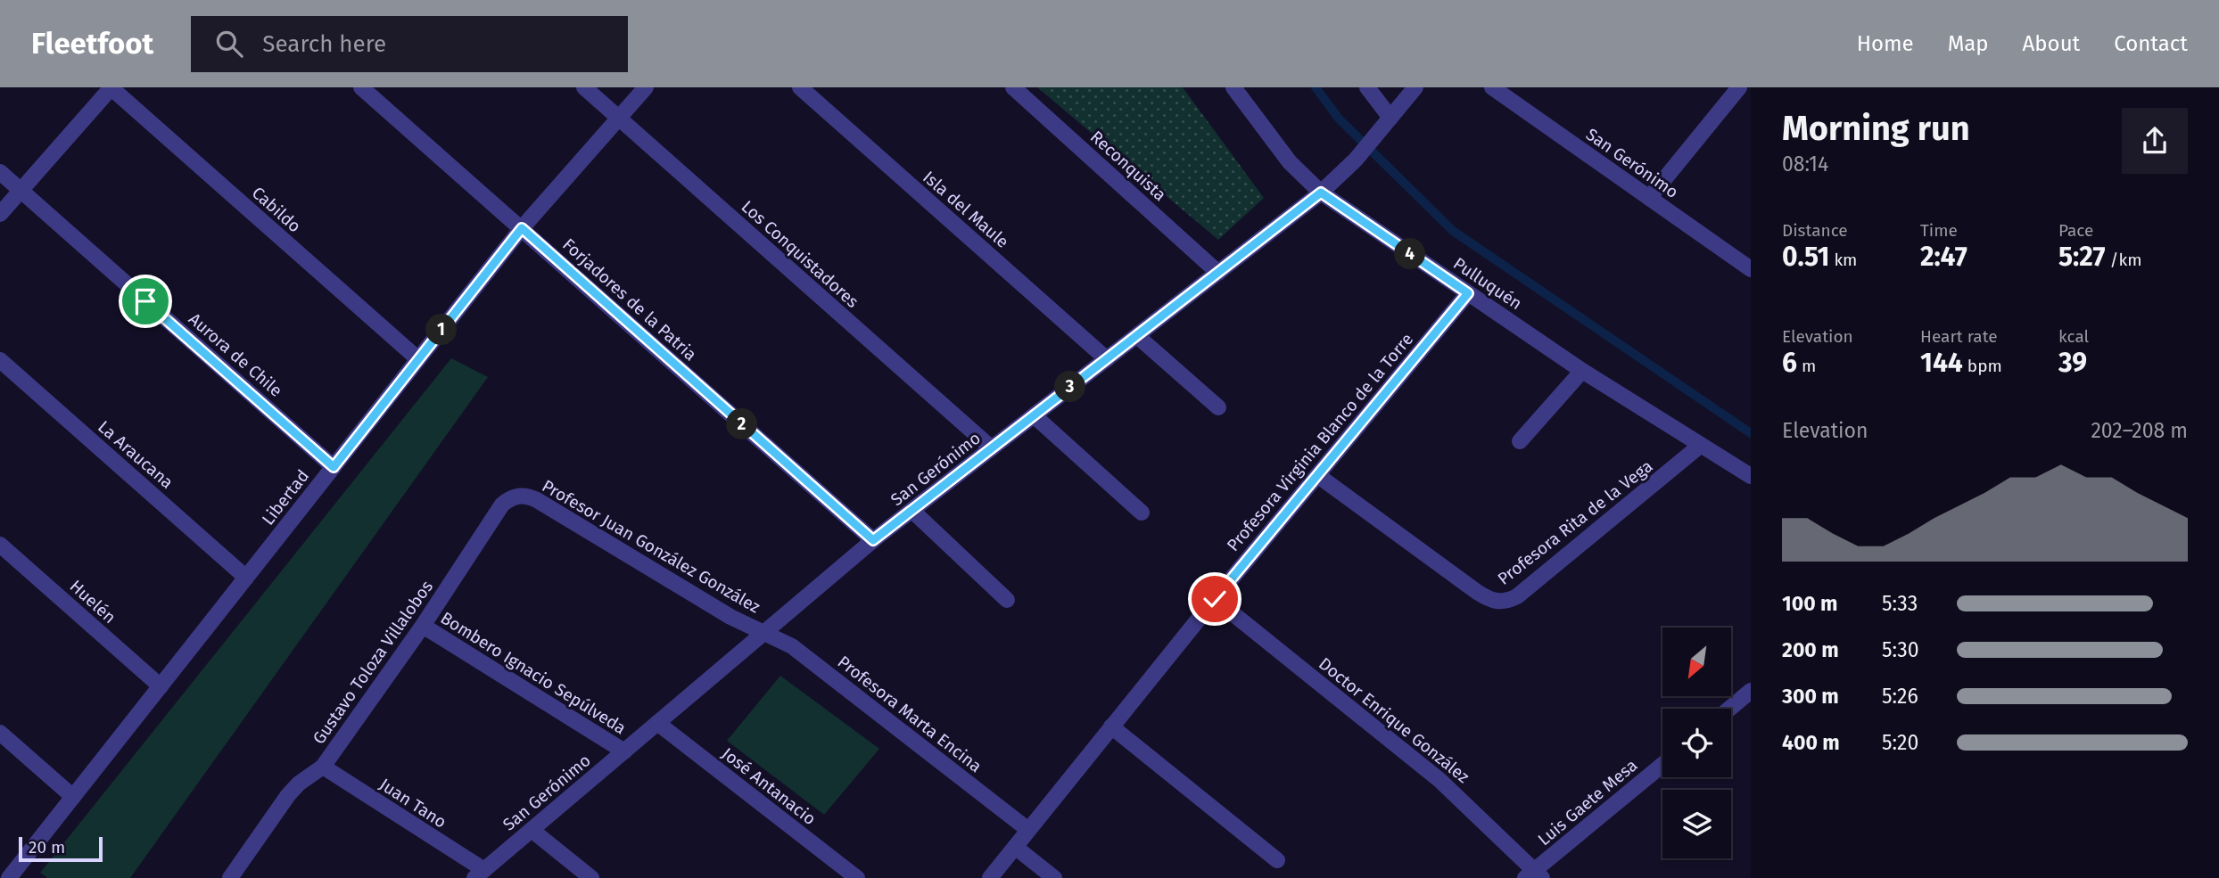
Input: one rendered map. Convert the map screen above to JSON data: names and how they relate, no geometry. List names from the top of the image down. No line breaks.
{"streets":{"street":["San Gerónimo","Reconquista","Cabildo","Isla del Maule","Los Conquistadores","Pulluquén","Forjadores de la Patria","Aurora de Chile","Profesora Virginia Blanco de la Torre","La Araucana","Libertad","Profesora Rita de la Vega","Profesor Juan González González","Huelén","Gustavo Toloza Villalobos","Bombero Ignacio Sepúlveda","Profesora Marta Encina","Doctor Enrique González","José Antanacio","Luis Gaete Mesa","Juan Tano"]},"crossings":[["San Gerónimo","Reconquista"],["San Gerónimo","Isla del Maule"],["San Gerónimo","Los Conquistadores"],["San Gerónimo","Pulluquén"],["San Gerónimo","Forjadores de la Patria"],["San Gerónimo","Profesor Juan González González"],["San Gerónimo","Bombero Ignacio Sepúlveda"],["San Gerónimo","Profesora Marta Encina"],["San Gerónimo","José Antanacio"],["San Gerónimo","Juan Tano"],["Cabildo","Libertad"],["Los Conquistadores","Libertad"],["Pulluquén","Profesora Virginia Blanco de la Torre"],["Pulluquén","Profesora Rita de la Vega"],["Forjadores de la Patria","Libertad"],["Aurora de Chile","Libertad"],["Profesora Virginia Blanco de la Torre","Profesora Rita de la Vega"],["Profesora Virginia Blanco de la Torre","Profesora Marta Encina"],["Profesora Virginia Blanco de la Torre","Doctor Enrique González"],["La Araucana","Libertad"],["Libertad","Huelén"],["Profesor Juan González González","Gustavo Toloza Villalobos"],["Profesor Juan González González","Profesora Marta Encina"],["Gustavo Toloza Villalobos","Bombero Ignacio Sepúlveda"],["Gustavo Toloza Villalobos","Juan Tano"],["Doctor Enrique González","Luis Gaete Mesa"]],"scale_bar":"20 m","north":"bottom left","page":{"header":"Fleetfoot","search":"Search here","nav":["Home","Map","About","Contact"],"heading":["Morning run","08:14"],"stats":[["Distance","0.51 km"],["Time","2:47"],["Pace","5:27 /km"],["Elevation","6 m"],["Heart rate","144 bpm"],["kcal","39"]],"pins":["4","1","3","2"],"chart":["Elevation","202–208 m"],"list":[{"name":"100 m","note":"5:33"},{"name":"200 m","note":"5:30"},{"name":"300 m","note":"5:26"},{"name":"400 m","note":"5:20"}],"scale":"20 m"}}
